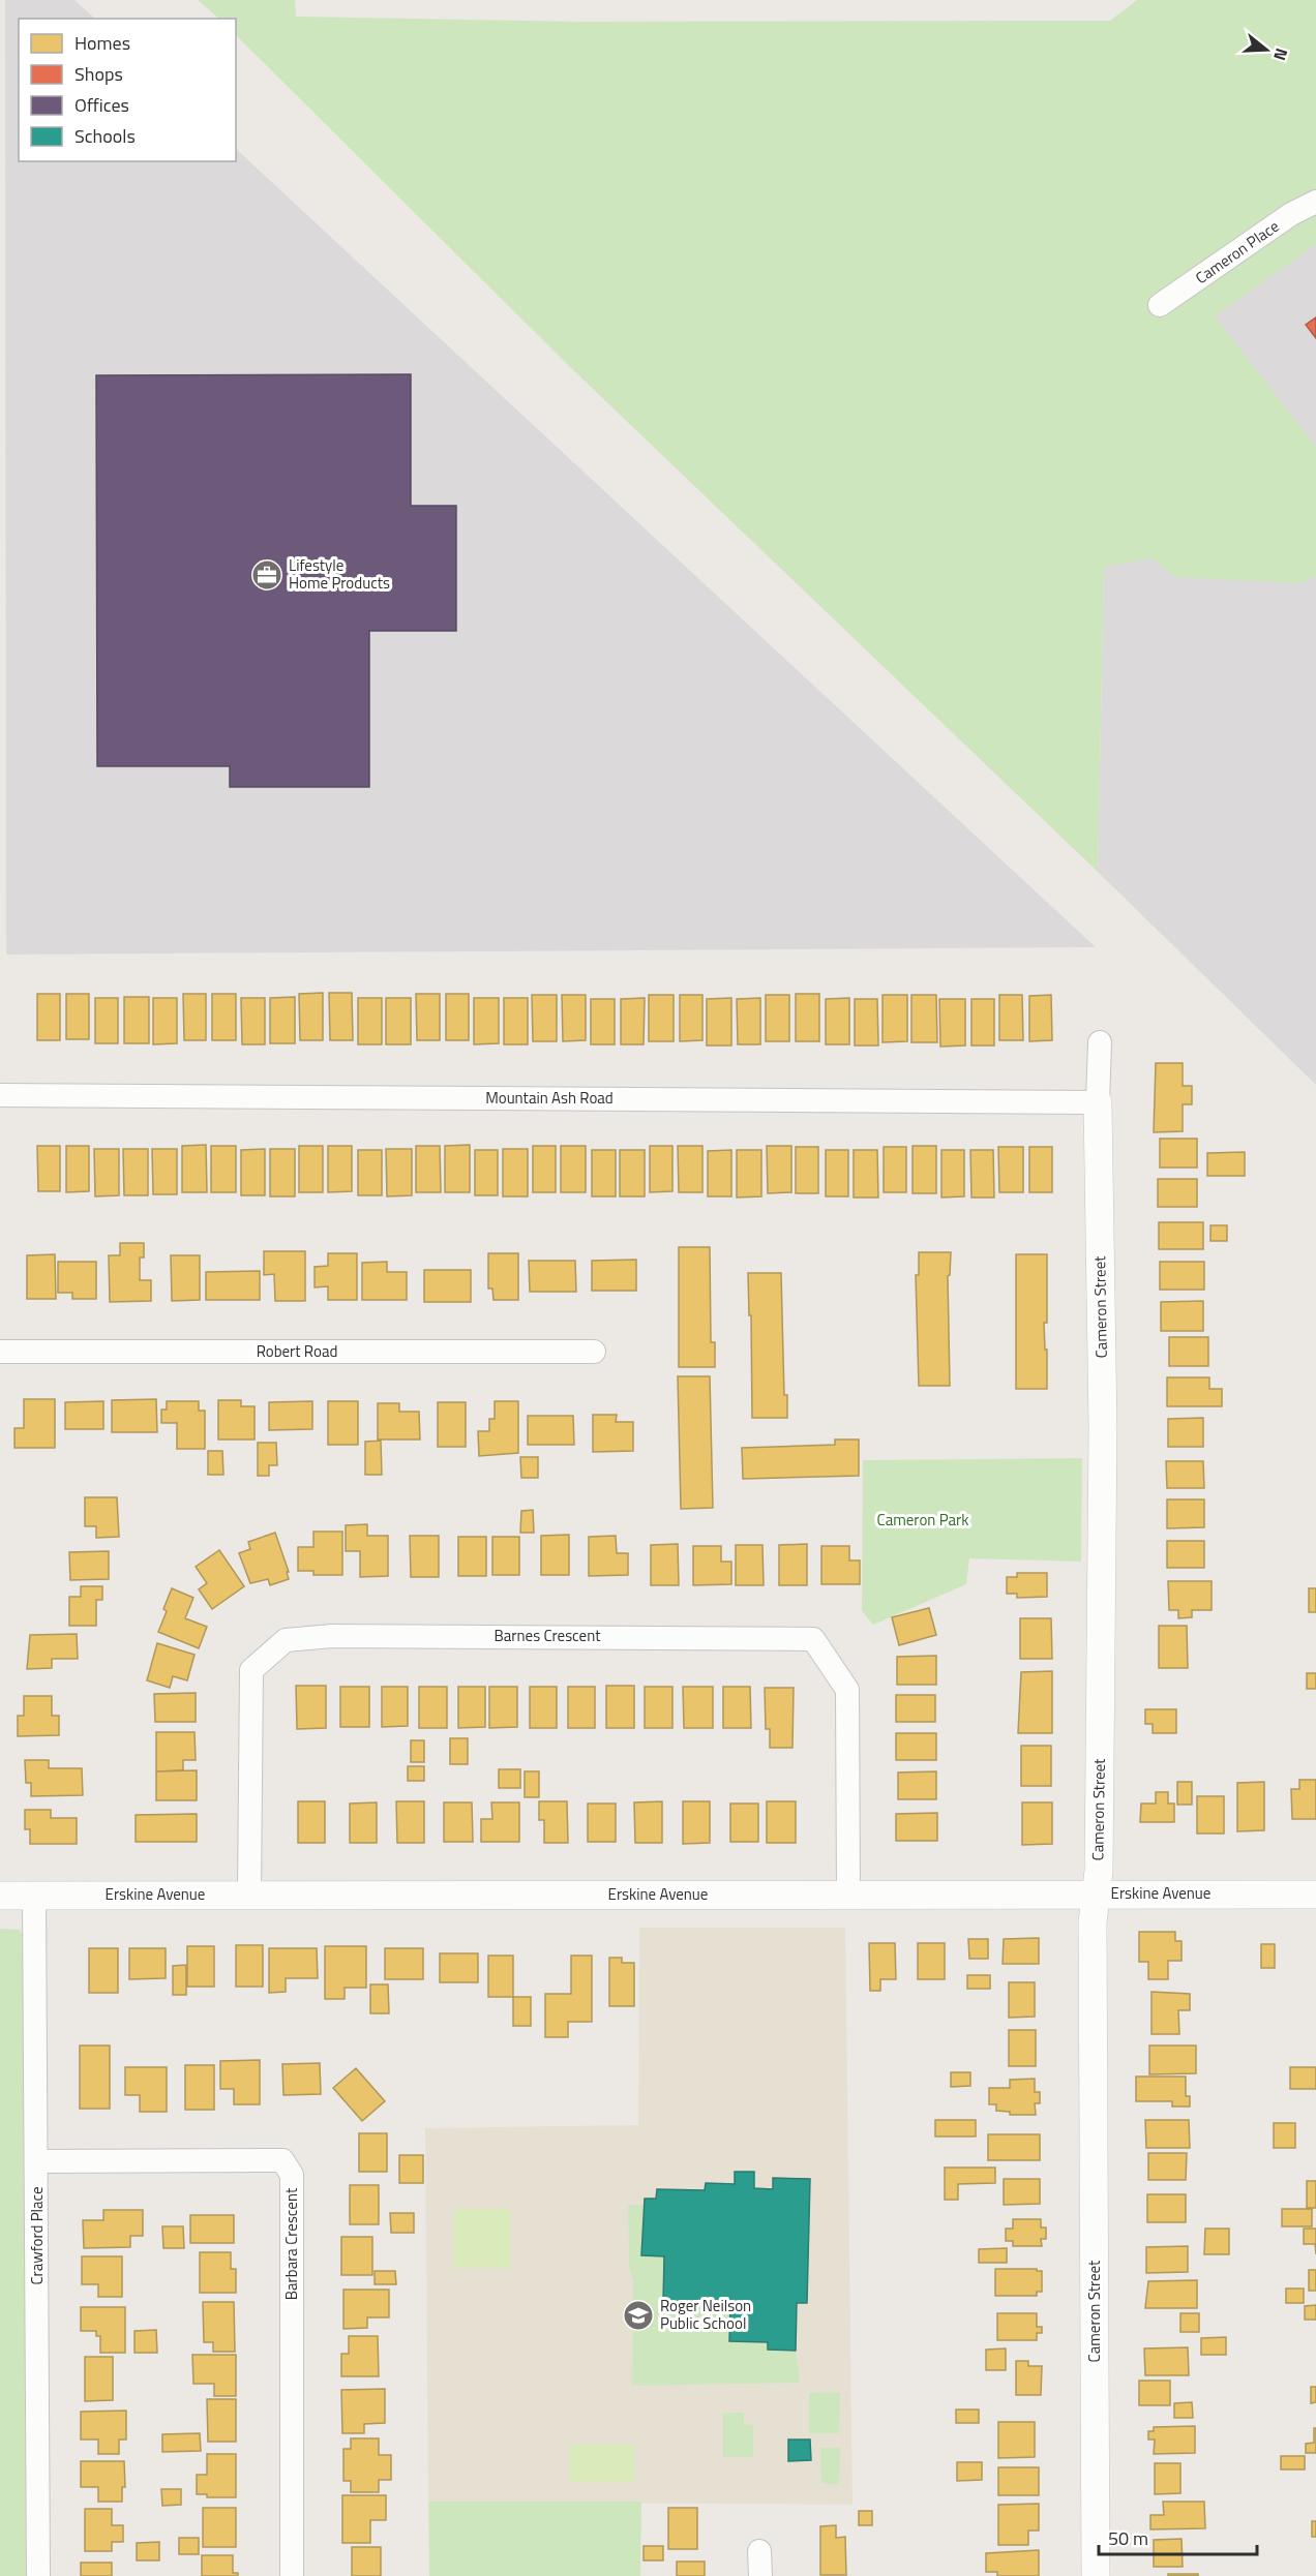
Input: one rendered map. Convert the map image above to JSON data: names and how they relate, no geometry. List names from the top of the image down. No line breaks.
{"streets":{"street":["Cameron Place","Mountain Ash Road","Cameron Street","Robert Road","Barnes Crescent","Erskine Avenue","Crawford Place","Barbara Crescent"]},"crossings":[["Mountain Ash Road","Cameron Street"],["Cameron Street","Erskine Avenue"],["Barnes Crescent","Erskine Avenue"],["Erskine Avenue","Crawford Place"],["Crawford Place","Barbara Crescent"]],"parks":["Cameron Park"],"places":{"office":["Lifestyle Home Products"],"school or university":["Roger Neilson Public School"]},"legend":["Homes","Shops","Offices","Schools"],"scale_bar":"50 m","north":"right"}
